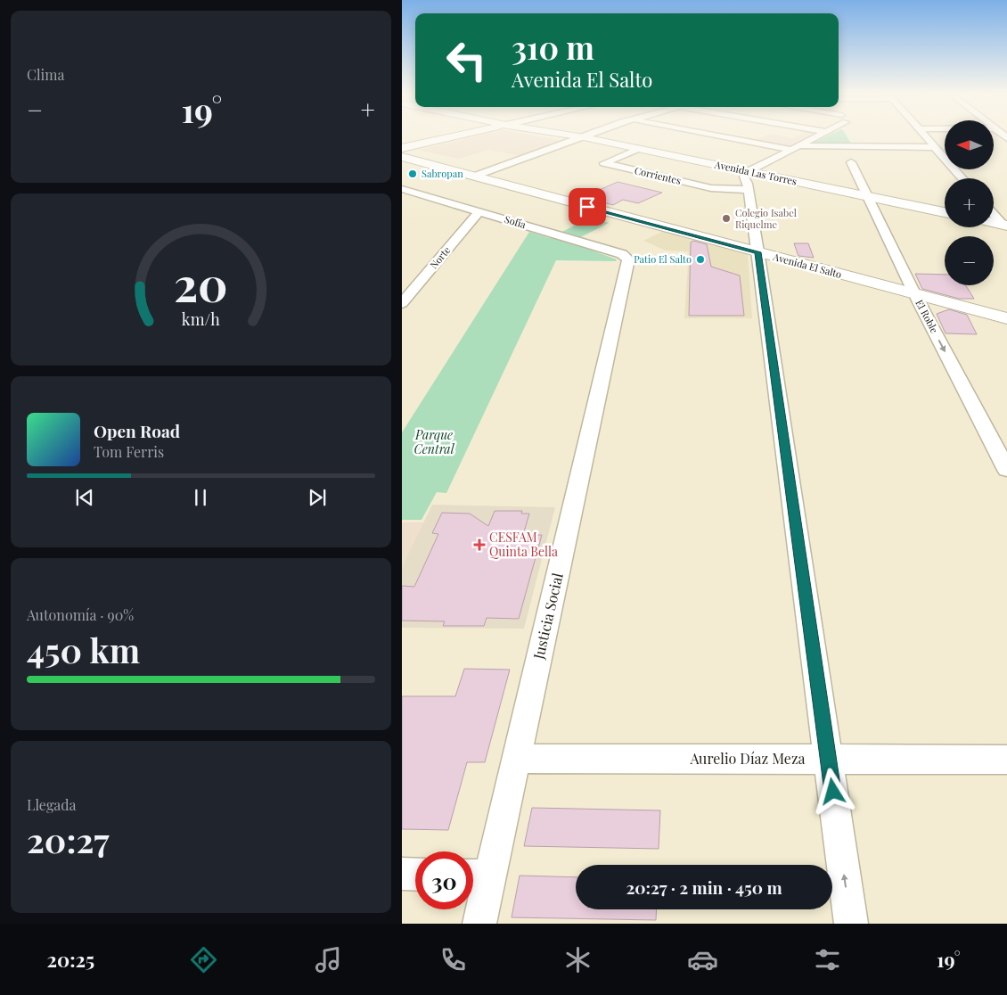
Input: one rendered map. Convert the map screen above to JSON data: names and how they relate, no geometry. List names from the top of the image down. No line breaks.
{"streets":{"street":["Avenida Las Torres","Corrientes","Sofía","Norte","Avenida El Salto","El Roble","Justicia Social","Aurelio Díaz Meza"]},"crossings":[["Avenida Las Torres","Corrientes"],["Avenida Las Torres","El Roble"],["Sofía","Norte"],["Sofía","Justicia Social"],["Avenida El Salto","El Roble"],["Justicia Social","Aurelio Díaz Meza"]],"one_way":["El Roble"],"parks":["Parque Central"],"places":{"other":["Sabropan","Colegio Isabel Riquelme","Patio El Salto"],"health":["CESFAM Quinta Bella"]},"north":"left","page":{"tile":["Clima",["Autonomía · 90%","450 km"],["Llegada","20:27"]],"turn":["310 m","Avenida El Salto"],"heat":["−","19°","+"],"map_buttons":["+","−"],"song":["Open Road","Tom Ferris"],"limit":"30","trip":"20:27 · 2 min · 450 m","tabs":["20:25","19°"],"gauge":["20","km/h"]}}
